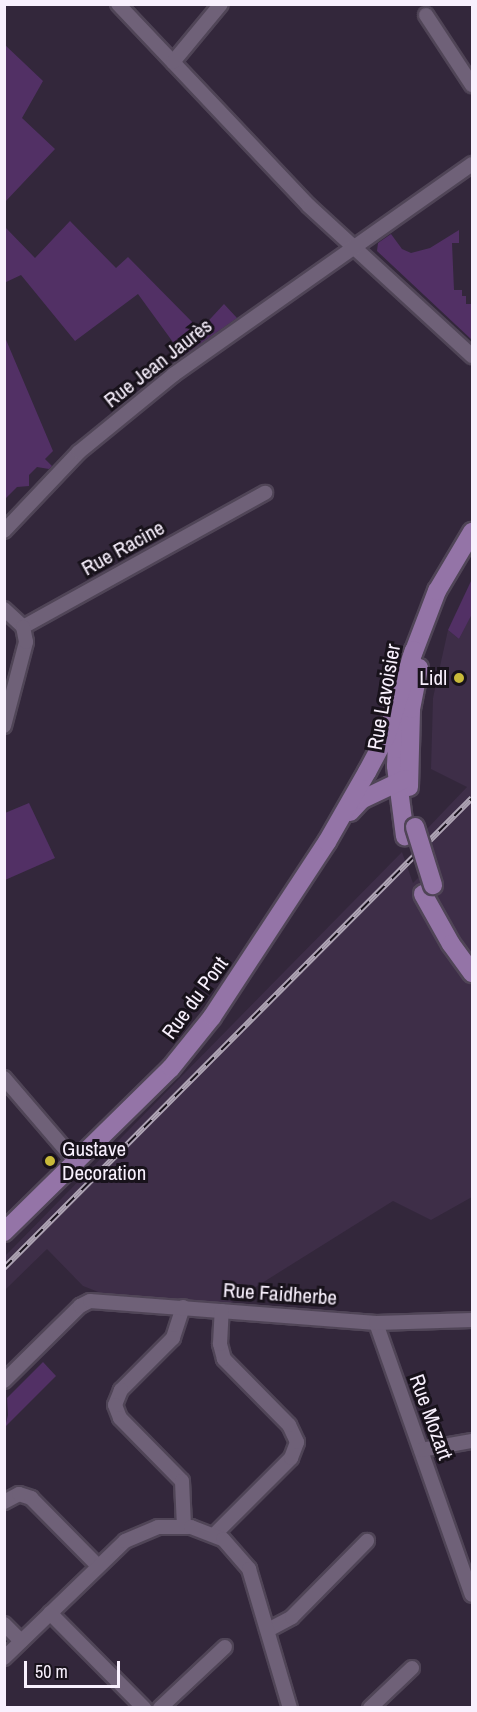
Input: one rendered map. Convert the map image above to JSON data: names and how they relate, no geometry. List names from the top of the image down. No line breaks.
{"streets":{"main road":["Rue Lavoisier","Rue du Pont"],"street":["Rue Jean Jaurès","Rue Racine","Rue Faidherbe","Rue Mozart"]},"crossings":[["Rue Lavoisier","Rue du Pont"],["Rue Faidherbe","Rue Mozart"]],"places":["Lidl","Gustave Decoration"],"scale_bar":"50 m"}
